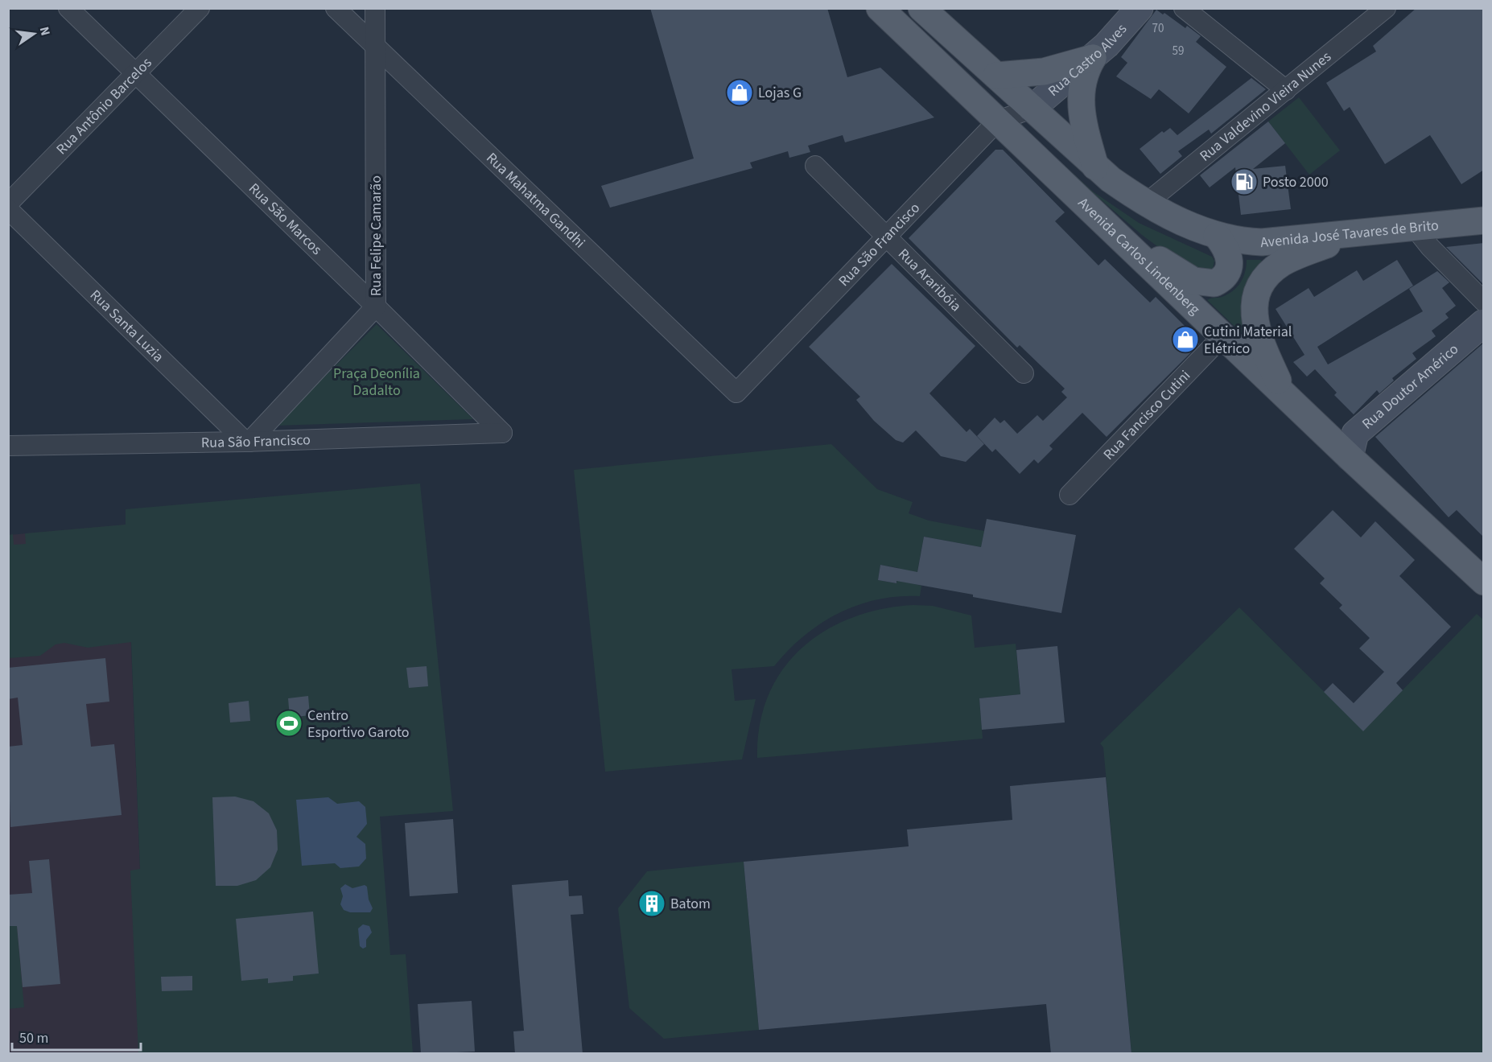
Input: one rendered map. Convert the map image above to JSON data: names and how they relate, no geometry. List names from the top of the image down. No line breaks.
{"streets":{"main road":["Avenida José Tavares de Brito","Avenida Carlos Lindenberg"],"street":["Rua Castro Alves","Rua Valdevino Vieira Nunes","Rua Antônio Barcelos","Rua Mahatma Gandhi","Rua São Marcos","Rua Felipe Camarão","Rua São Francisco","Rua Araribóia","Rua Santa Luzia","Rua Doutor Américo","Rua Fancisco Cutini"]},"crossings":[["Rua Castro Alves","Rua São Francisco"],["Rua Antônio Barcelos","Rua São Marcos"],["Rua Mahatma Gandhi","Rua Felipe Camarão"],["Rua Mahatma Gandhi","Rua São Francisco"],["Rua São Marcos","Rua Felipe Camarão"],["Rua São Marcos","Rua São Francisco"],["Rua Felipe Camarão","Rua São Francisco"],["Rua Felipe Camarão","Rua Santa Luzia"],["Rua São Francisco","Avenida Carlos Lindenberg"],["Rua São Francisco","Rua Araribóia"],["Rua São Francisco","Rua Santa Luzia"],["Avenida Carlos Lindenberg","Rua Doutor Américo"],["Avenida Carlos Lindenberg","Rua Fancisco Cutini"]],"parks":["Praça Deonília Dadalto"],"places":{"shop":["Lojas G","Cutini Material Elétrico"],"fuel station":["Posto 2000"],"sports":["Centro Esportivo Garoto"],"building":["Batom"]},"house_numbers":["70","59"],"scale_bar":"50 m","north":"right"}
